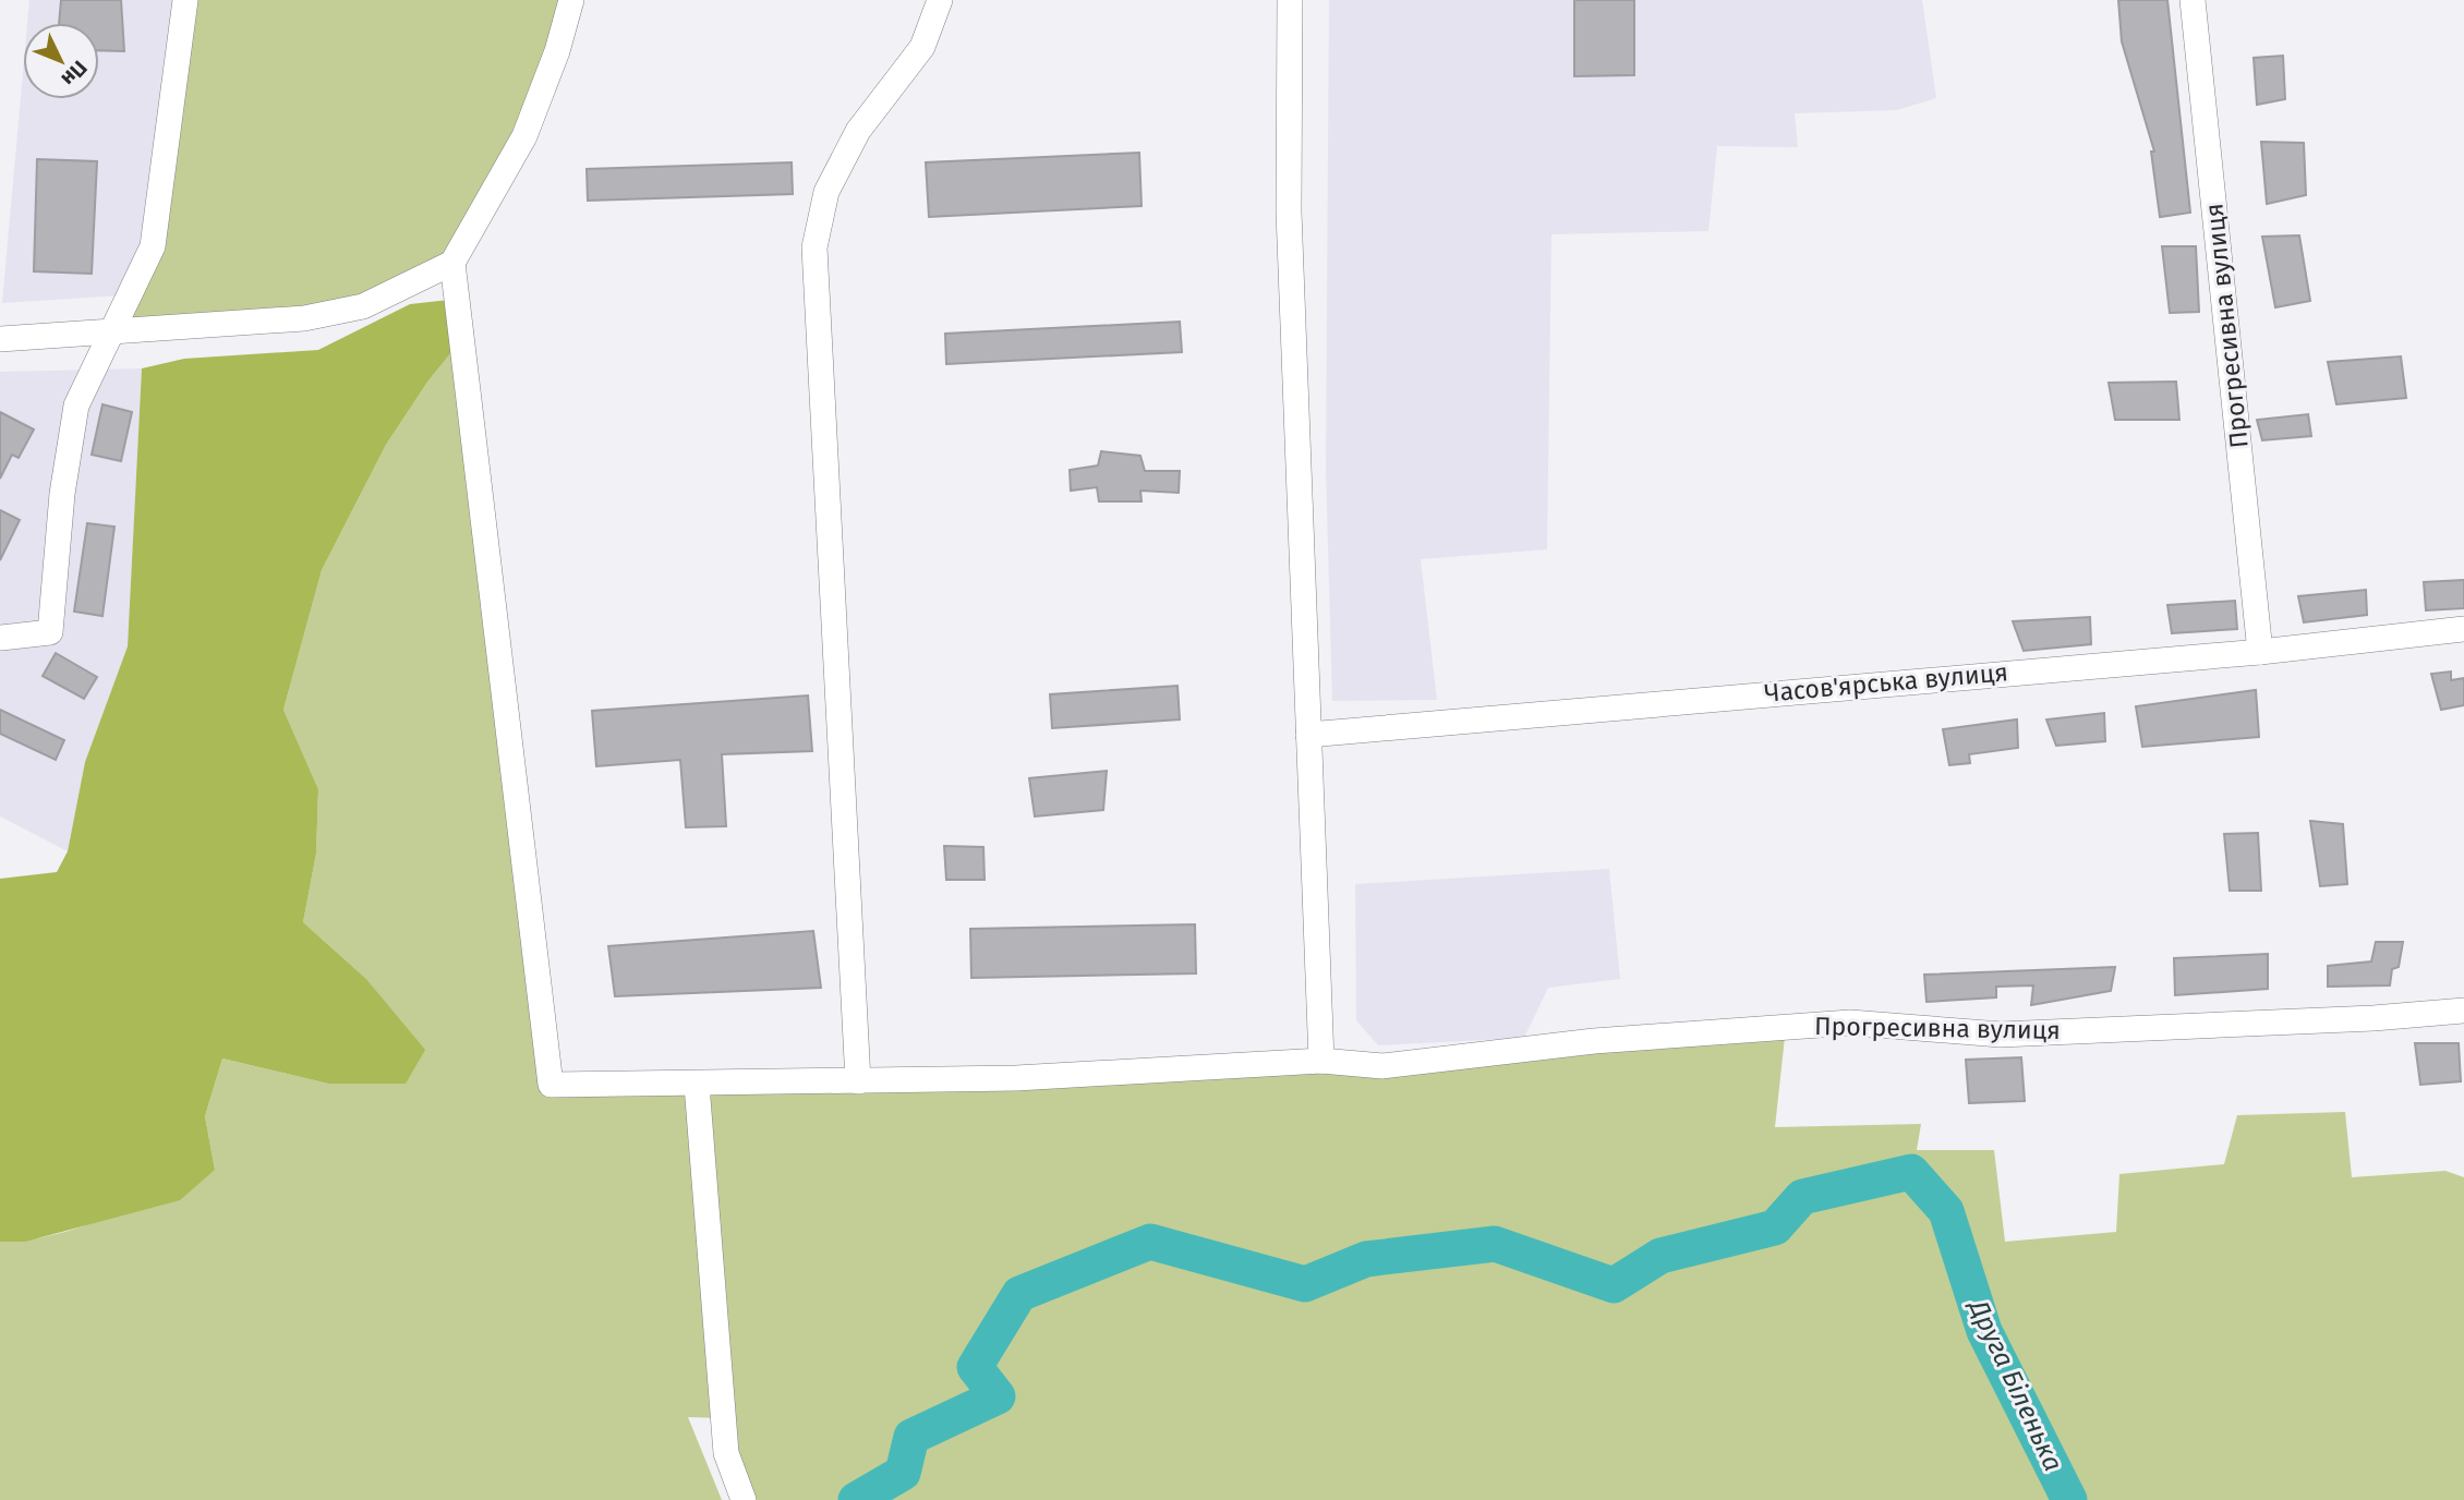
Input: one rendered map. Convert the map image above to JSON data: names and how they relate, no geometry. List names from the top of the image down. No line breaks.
{"streets":{"street":["Прогресивна вулиця","Часов'ярська вулиця"]},"crossings":[["Прогресивна вулиця","Часов'ярська вулиця"]],"water":["Друга Біленька"],"north":"bottom right"}
